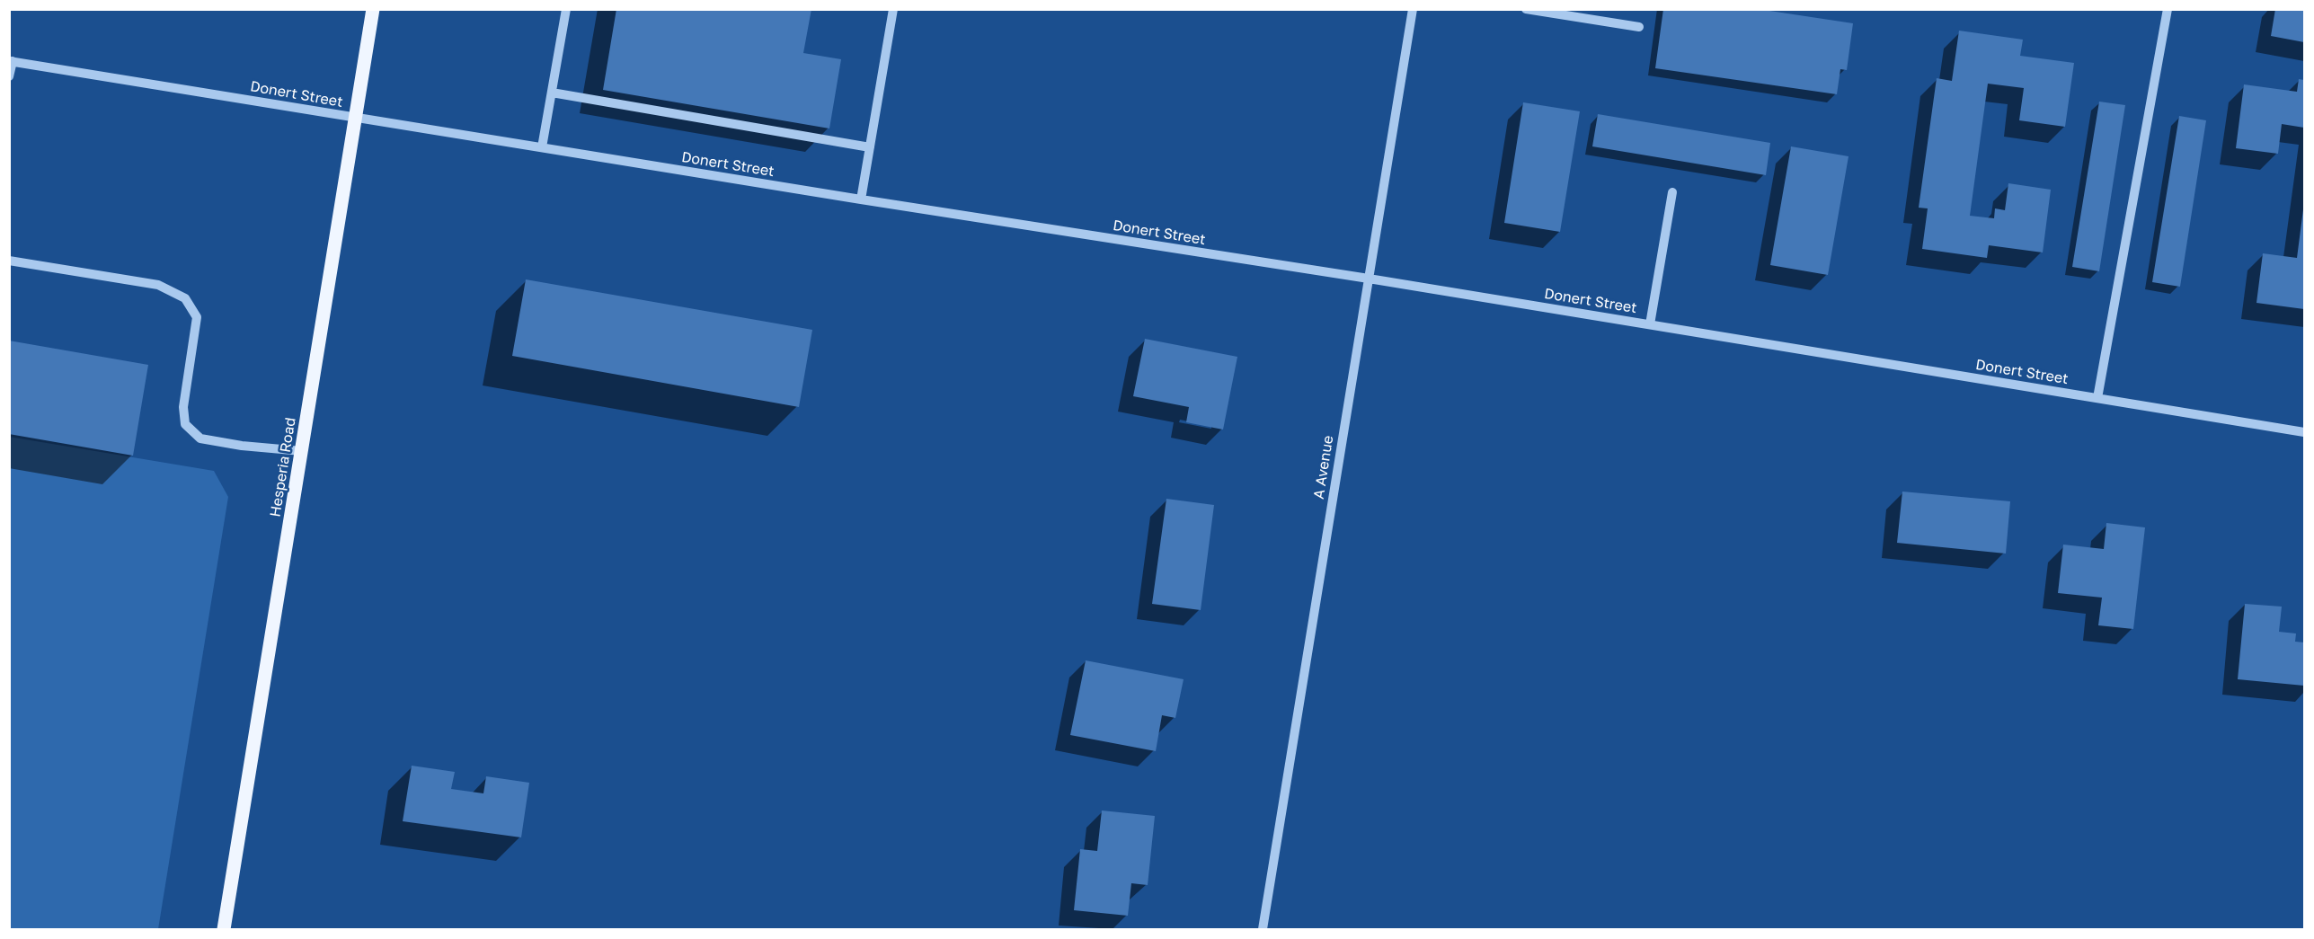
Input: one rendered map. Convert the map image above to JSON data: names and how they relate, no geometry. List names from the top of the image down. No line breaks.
{"streets":{"main road":["Hesperia Road"],"street":["Donert Street","A Avenue"]},"crossings":[["Donert Street","Hesperia Road"],["Donert Street","A Avenue"]]}
